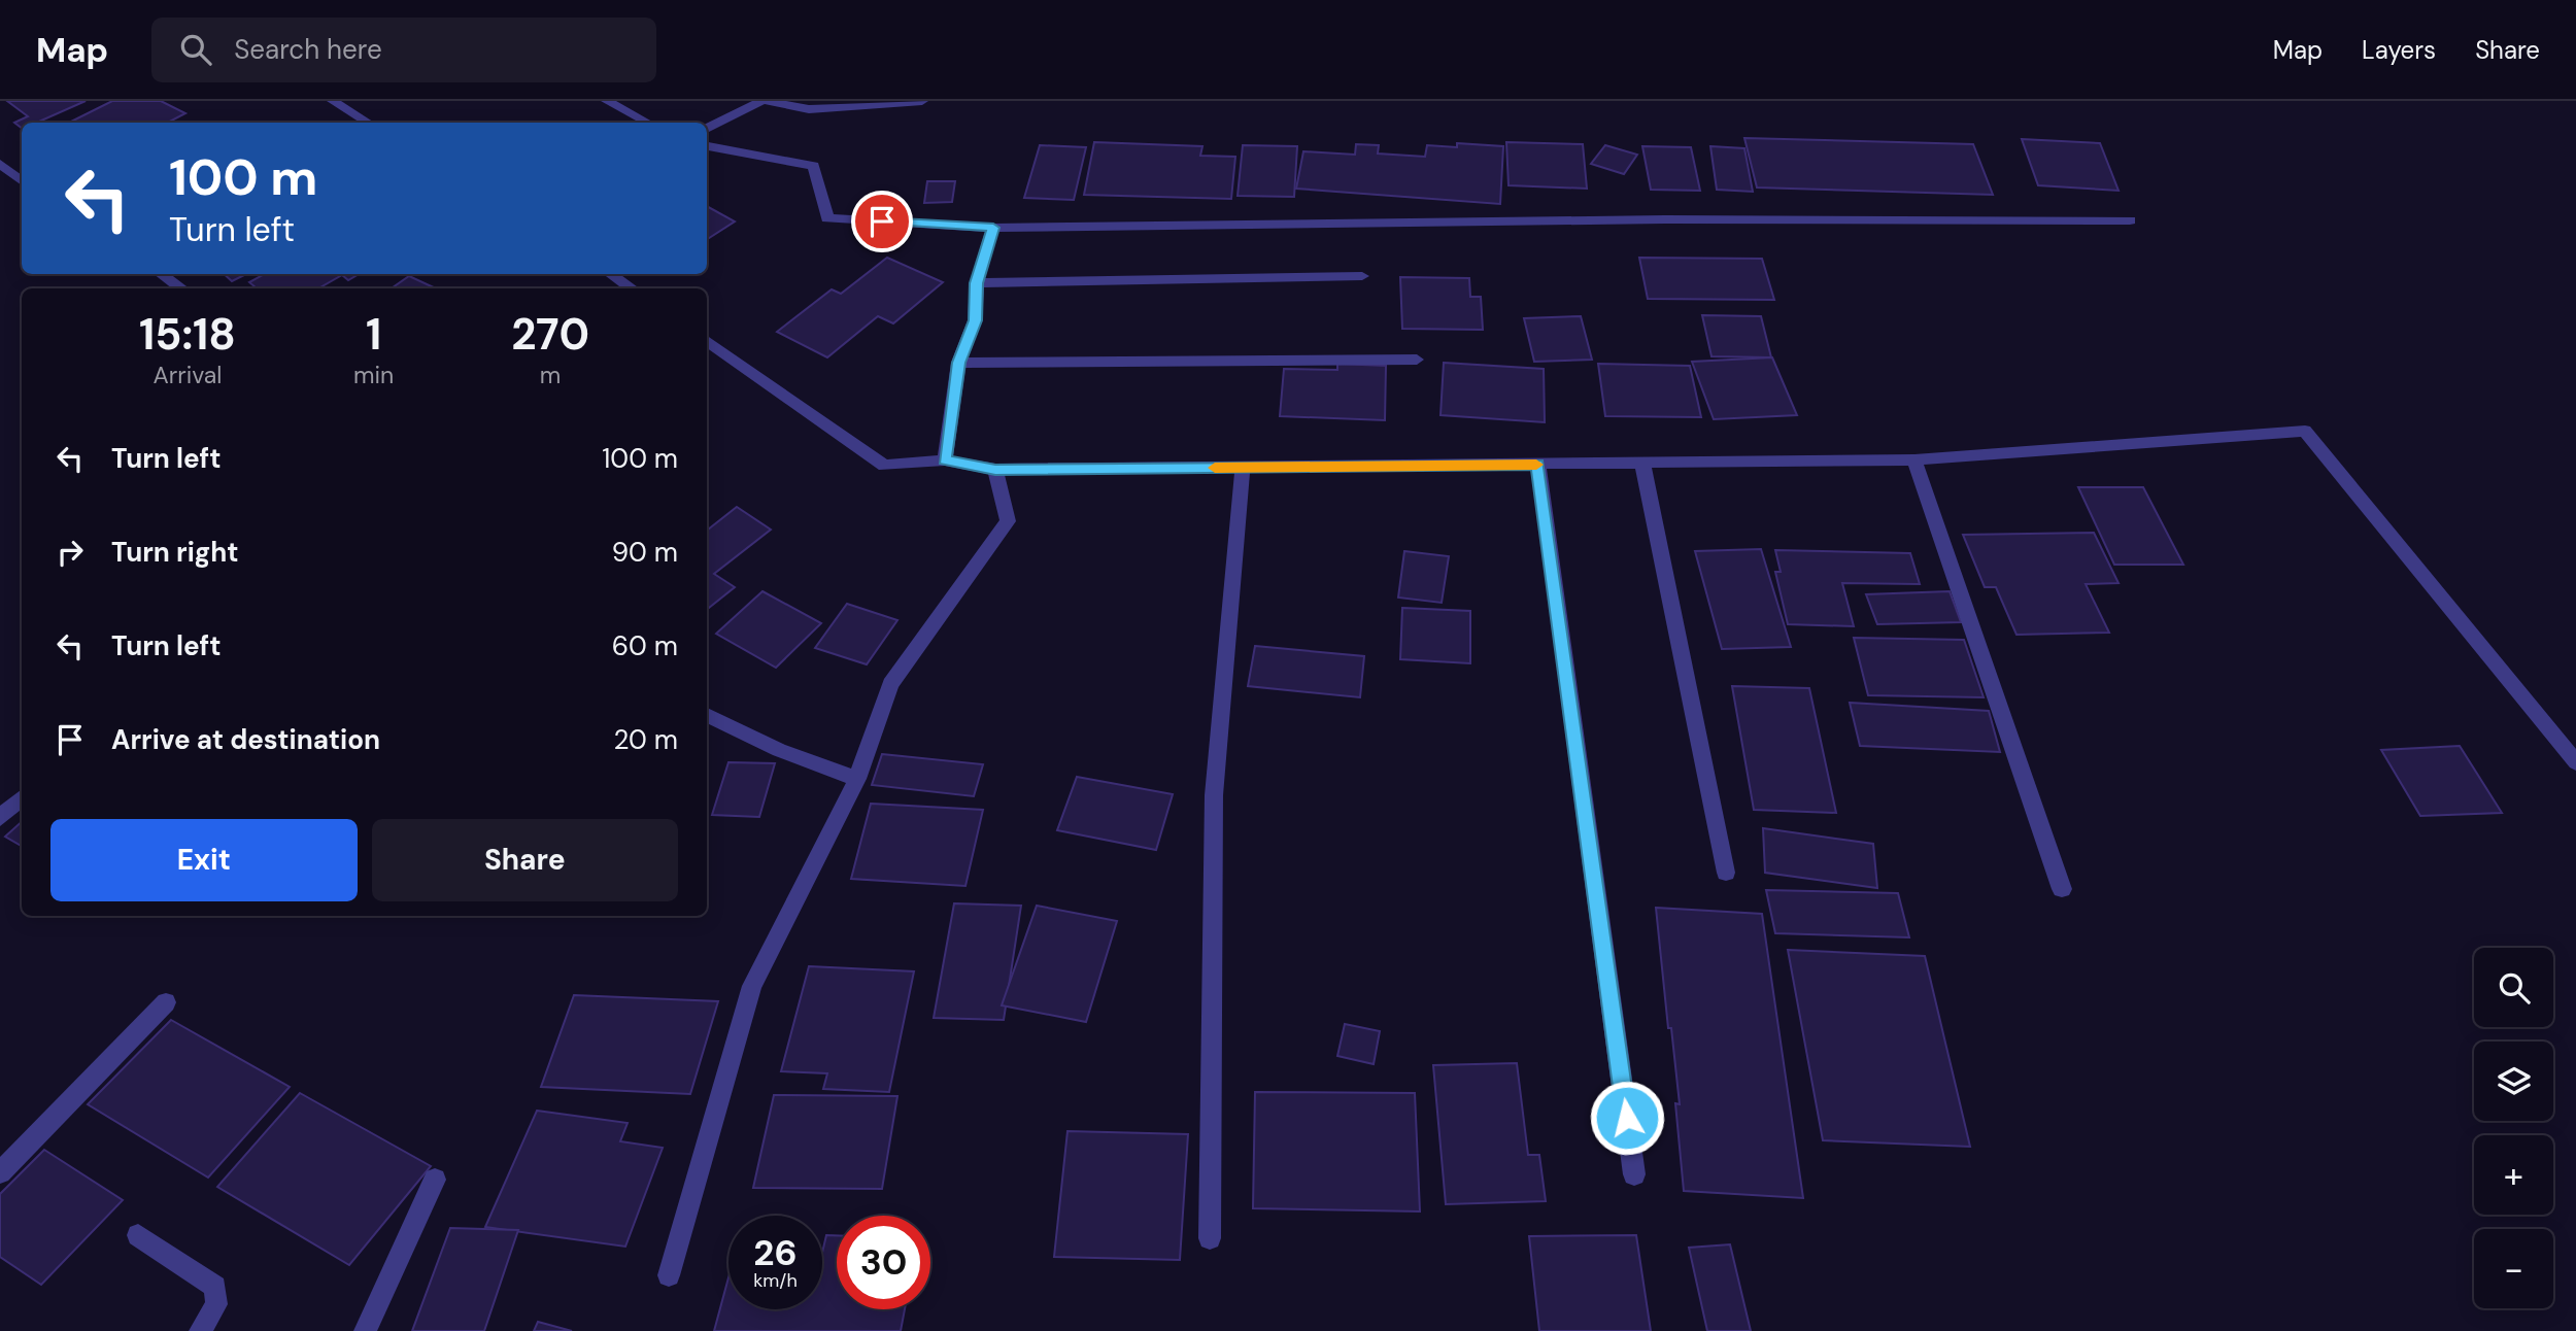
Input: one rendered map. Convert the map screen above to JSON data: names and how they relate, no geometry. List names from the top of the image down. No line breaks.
{"page":{"header":"Map","search":"Search here","nav":["Map","Layers","Share"],"turn":["100 m","Turn left"],"eta":["15:18","Arrival","1","min","270","m"],"list":[{"name":"Turn left","value":"100 m"},{"name":"Turn right","value":"90 m"},{"name":"Turn left","value":"60 m"},{"name":"Arrive at destination","value":"20 m"}],"buttons":["Exit","Share"],"map_buttons":["+","−"],"speed":"26 km/h","limit":"30"}}
